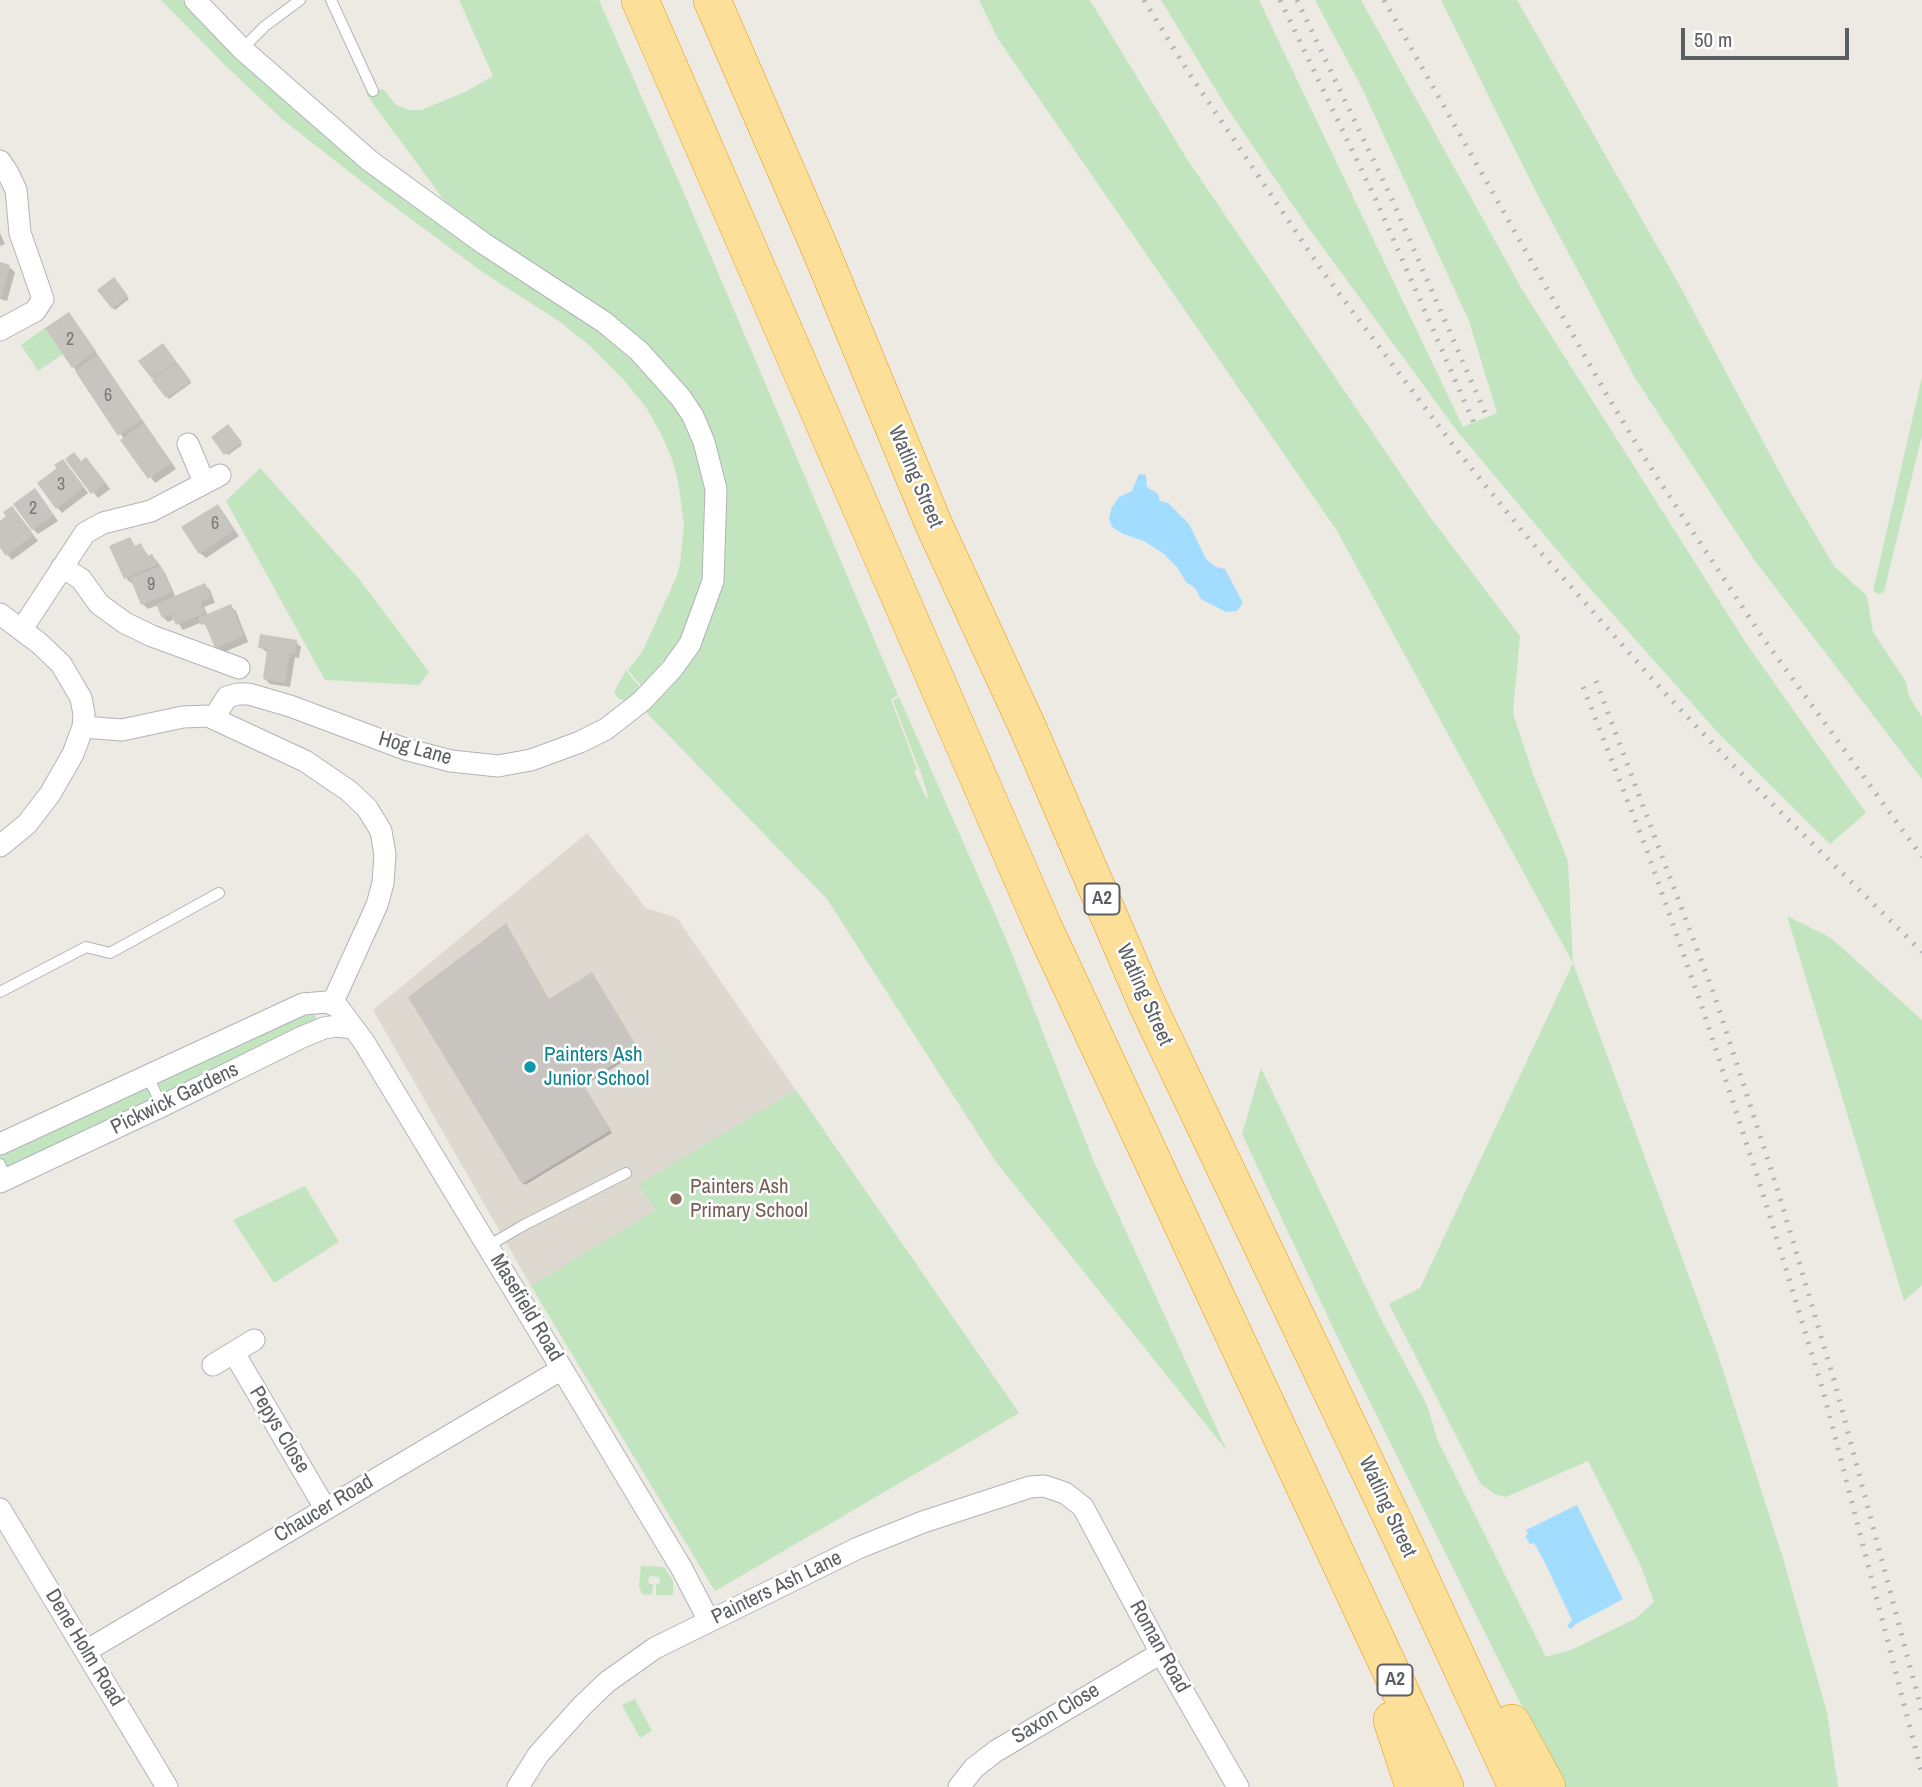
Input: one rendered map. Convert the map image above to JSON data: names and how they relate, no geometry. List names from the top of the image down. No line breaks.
{"streets":{"highway":["Watling Street","A2"],"street":["Hog Lane","Pickwick Gardens","Masefield Road","Pepys Close","Chaucer Road","Painters Ash Lane","Roman Road","Dene Holm Road","Saxon Close"]},"crossings":[["Pickwick Gardens","Masefield Road"],["Masefield Road","Chaucer Road"],["Masefield Road","Painters Ash Lane"],["Pepys Close","Chaucer Road"],["Chaucer Road","Dene Holm Road"],["Painters Ash Lane","Roman Road"],["Roman Road","Saxon Close"]],"places":["Painters Ash Junior School","Painters Ash Primary School"],"house_numbers":["2","6","3","2","6","9"],"scale_bar":"50 m"}
